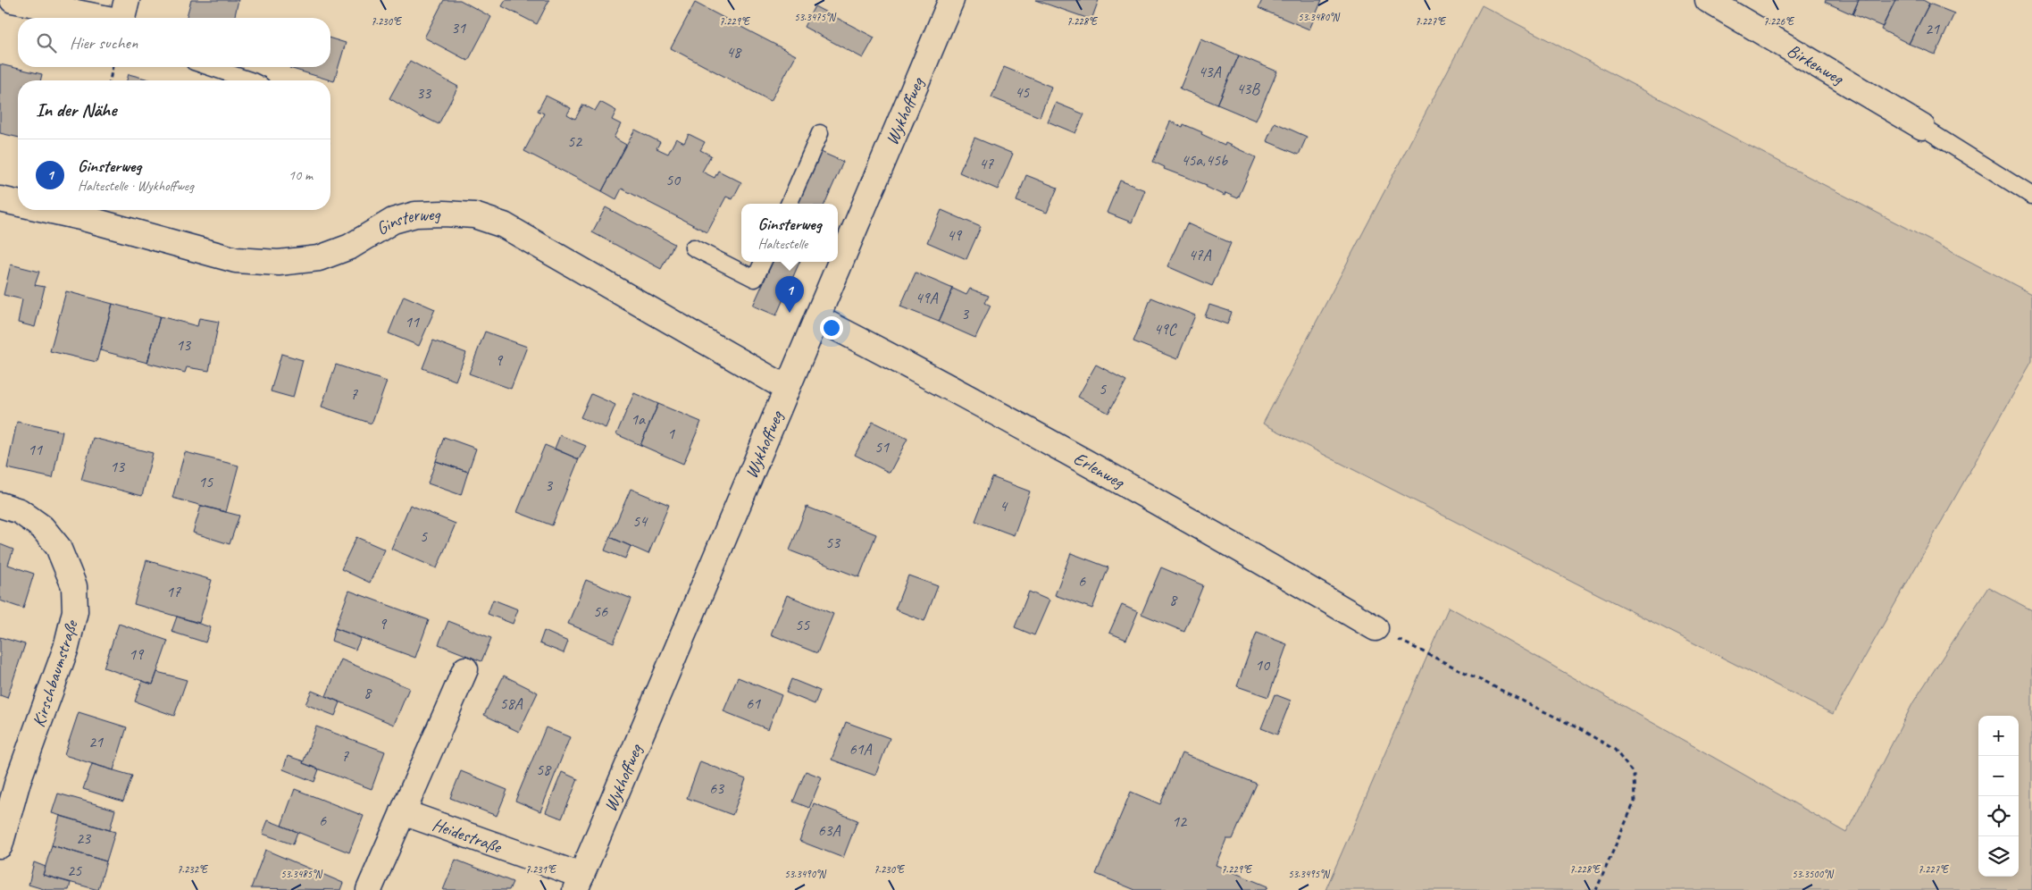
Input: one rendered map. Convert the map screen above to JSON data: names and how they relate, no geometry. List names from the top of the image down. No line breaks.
{"streets":{"street":["Birkenweg","Wykhoffweg","Ginsterweg","Erlenweg","Kirschbaumstraße","Heidestraße"]},"crossings":[["Wykhoffweg","Ginsterweg"],["Wykhoffweg","Erlenweg"],["Wykhoffweg","Heidestraße"]],"house_numbers":["31","21","48","43A","43B","45","33","52","45a,45b","47","50","49","47A","49A","3","11","49C","13","9","5","7","1a","1","51","11","13","15","3","4","54","5","53","6","17","8","56","9","55","19","10","8","58A","61","21","61A","7","58","63","6","12","63A","23","25"],"page":{"search":"Hier suchen","heading":"In der Nähe","list":[{"mark":"1","name":"Ginsterweg","note":"Haltestelle · Wykhoffweg","value":"10 m"}],"popup":["Ginsterweg","Haltestelle"],"pins":"1","map_buttons":["+","−"]},"coordinates":["53.3475°N","53.3480°N","7.230°E","7.229°E","7.228°E","7.227°E","7.226°E","7.232°E","7.231°E","53.3485°N","53.3490°N","53.3495°N","53.3500°N"]}
